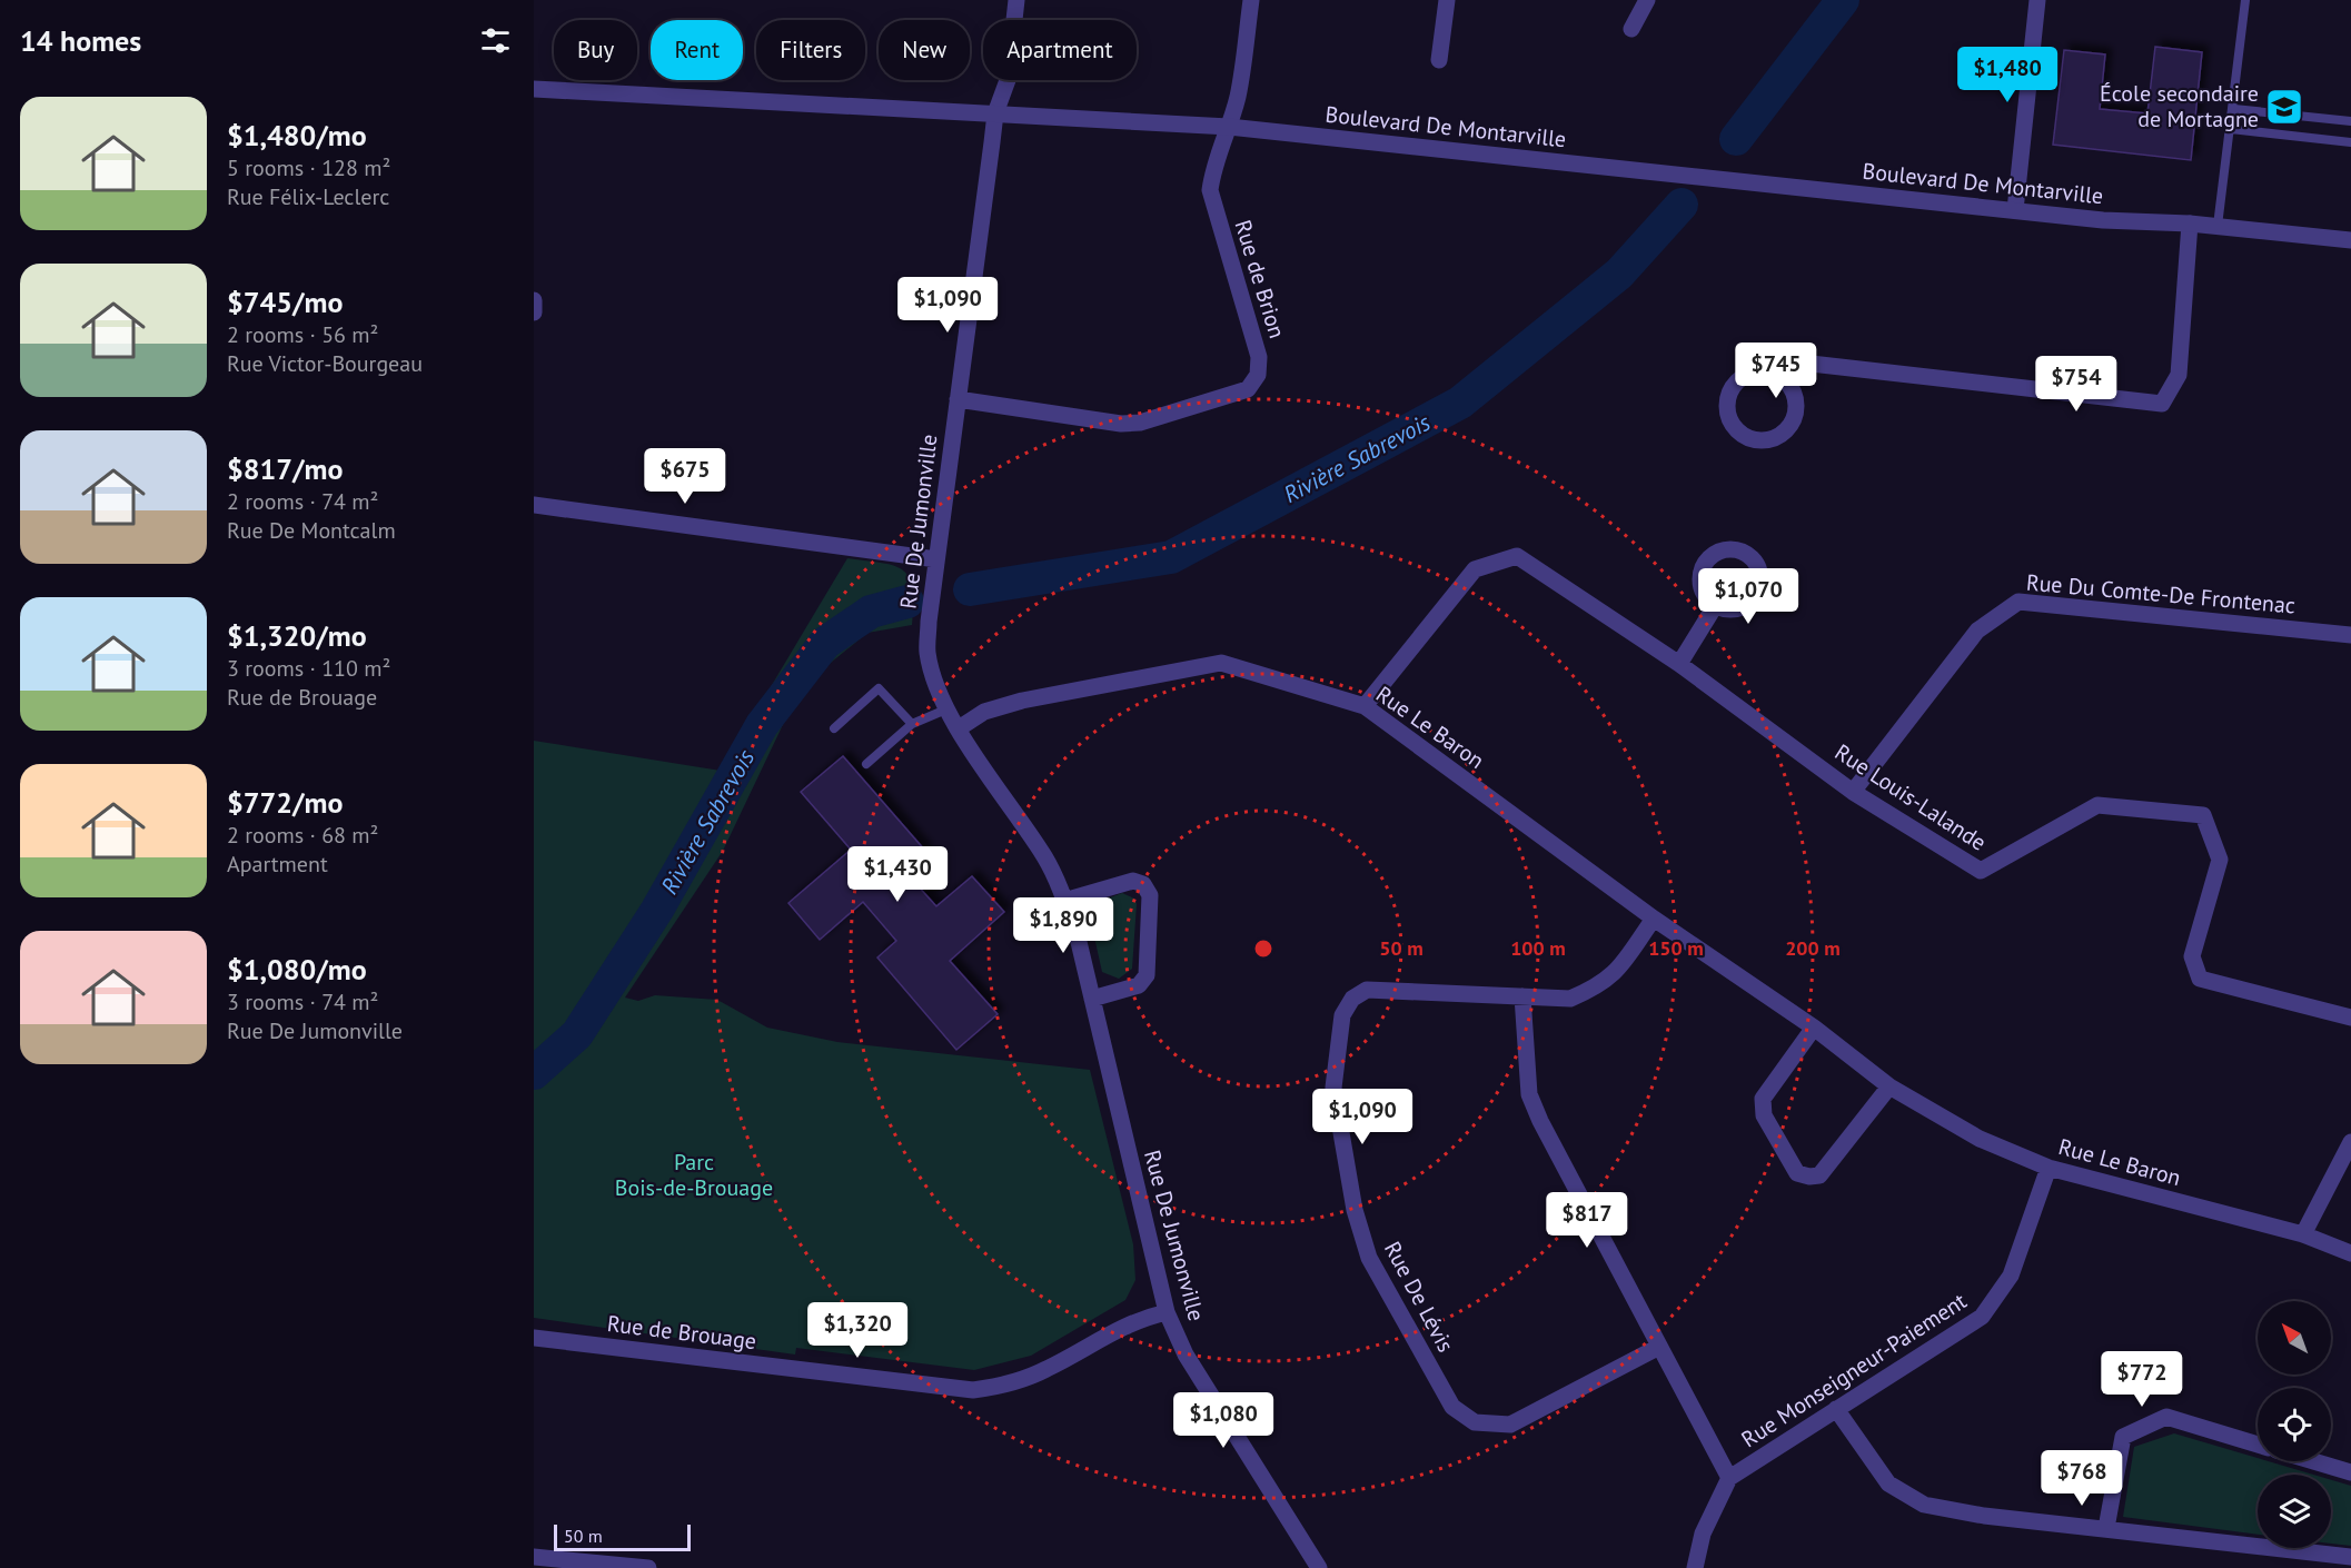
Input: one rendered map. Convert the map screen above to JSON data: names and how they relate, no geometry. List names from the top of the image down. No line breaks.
{"streets":{"street":["Boulevard De Montarville","Rue de Brion","Rue De Jumonville","Rue Du Comte-De Frontenac","Rue Le Baron","Rue Louis-Lalande","Rue De Lévis","Rue de Brouage","Rue Monseigneur-Paiement"]},"crossings":[["Boulevard De Montarville","Rue de Brion"],["Boulevard De Montarville","Rue De Jumonville"],["Rue de Brion","Rue De Jumonville"],["Rue De Jumonville","Rue Le Baron"],["Rue De Jumonville","Rue de Brouage"],["Rue Du Comte-De Frontenac","Rue Louis-Lalande"],["Rue Le Baron","Rue Louis-Lalande"],["Rue Le Baron","Rue De Lévis"],["Rue Le Baron","Rue Monseigneur-Paiement"]],"water":["Rivière Sabrevois"],"parks":["Parc Bois-de-Brouage"],"places":{"school or university":["École secondaire de Mortagne"]},"scale_bar":"50 m","north":"top left","page":{"heading":"14 homes","chip":["Buy","Rent","Filters","New","Apartment"],"price":["$1,480","$1,090","$745","$754","$675","$1,070","$1,430","$1,890","$1,090","$817","$1,320","$772","$1,080","$768"],"list":[{"name":"$1,480/mo","note":"5 rooms · 128 m² · Rue Félix-Leclerc"},{"name":"$745/mo","note":"2 rooms · 56 m² · Rue Victor-Bourgeau"},{"name":"$817/mo","note":"2 rooms · 74 m² · Rue De Montcalm"},{"name":"$1,320/mo","note":"3 rooms · 110 m² · Rue de Brouage"},{"name":"$772/mo","note":"2 rooms · 68 m² · Apartment"},{"name":"$1,080/mo","note":"3 rooms · 74 m² · Rue De Jumonville"}],"scale":"50 m"},"rings":["50 m","100 m","150 m","200 m"]}
